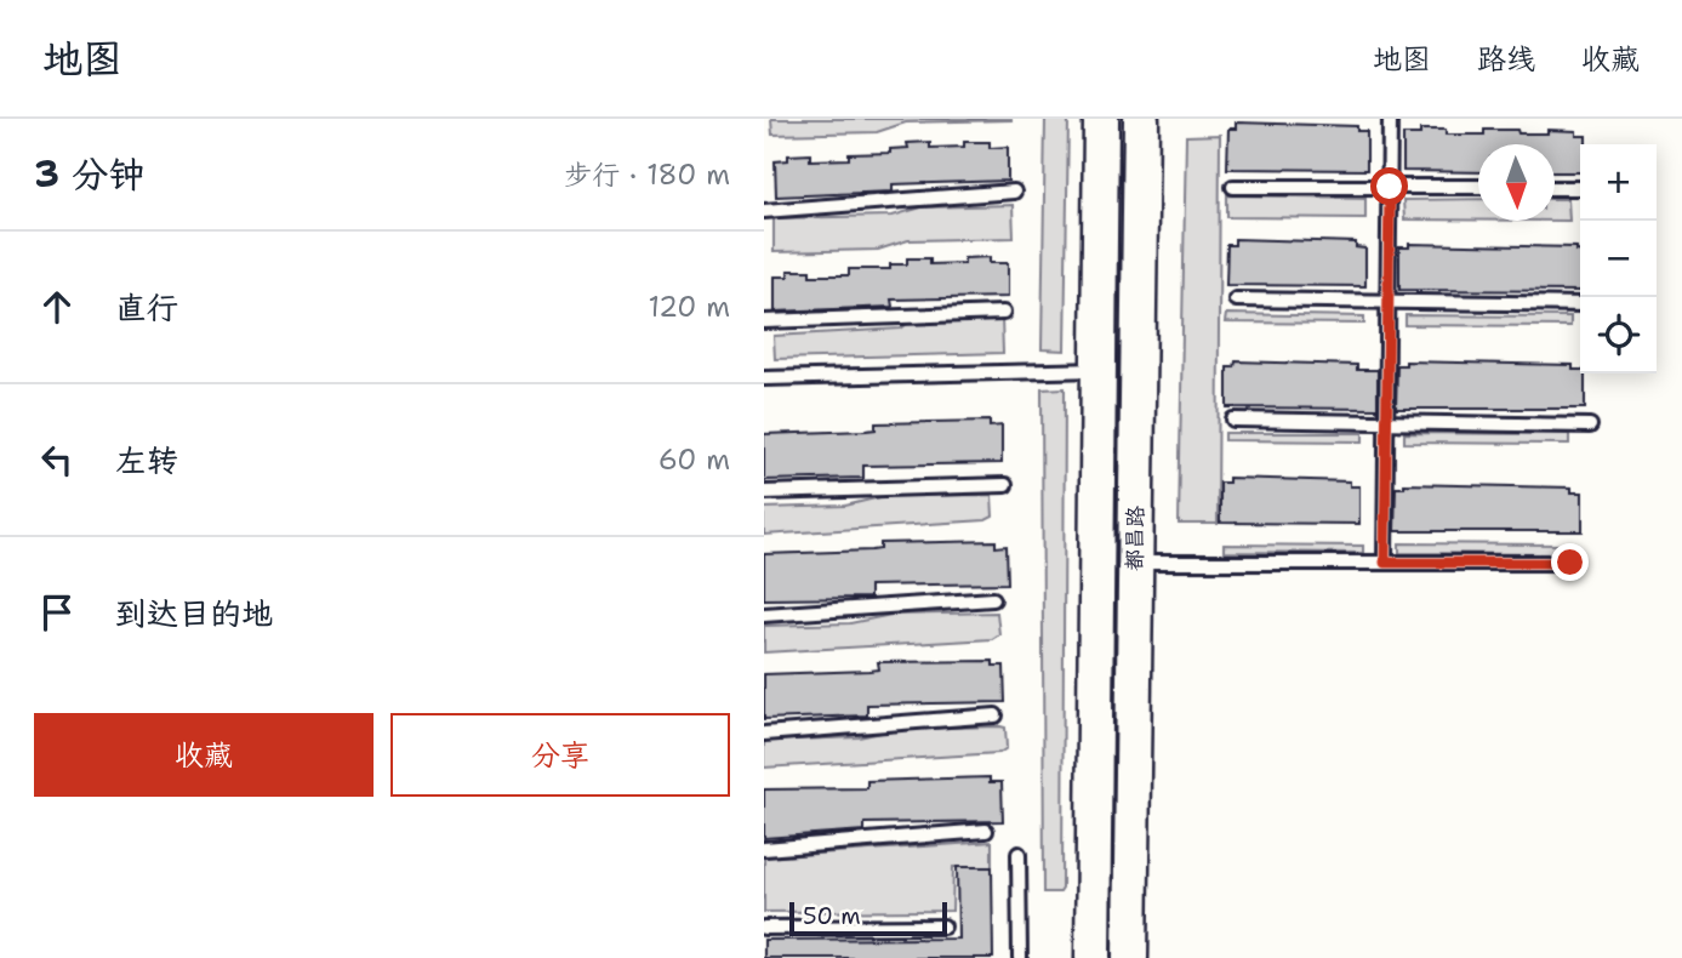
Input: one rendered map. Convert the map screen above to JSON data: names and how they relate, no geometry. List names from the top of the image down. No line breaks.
{"streets":{"main road":["都昌路"]},"scale_bar":"50 m","north":"bottom","page":{"header":"地图","nav":["地图","路线","收藏"],"heading":["3 分钟","步行 · 180 m"],"map_buttons":["+","−"],"list":[["直行","120 m"],["左转","60 m"],"到达目的地"],"buttons":["收藏","分享"],"scale":"50 m"}}
